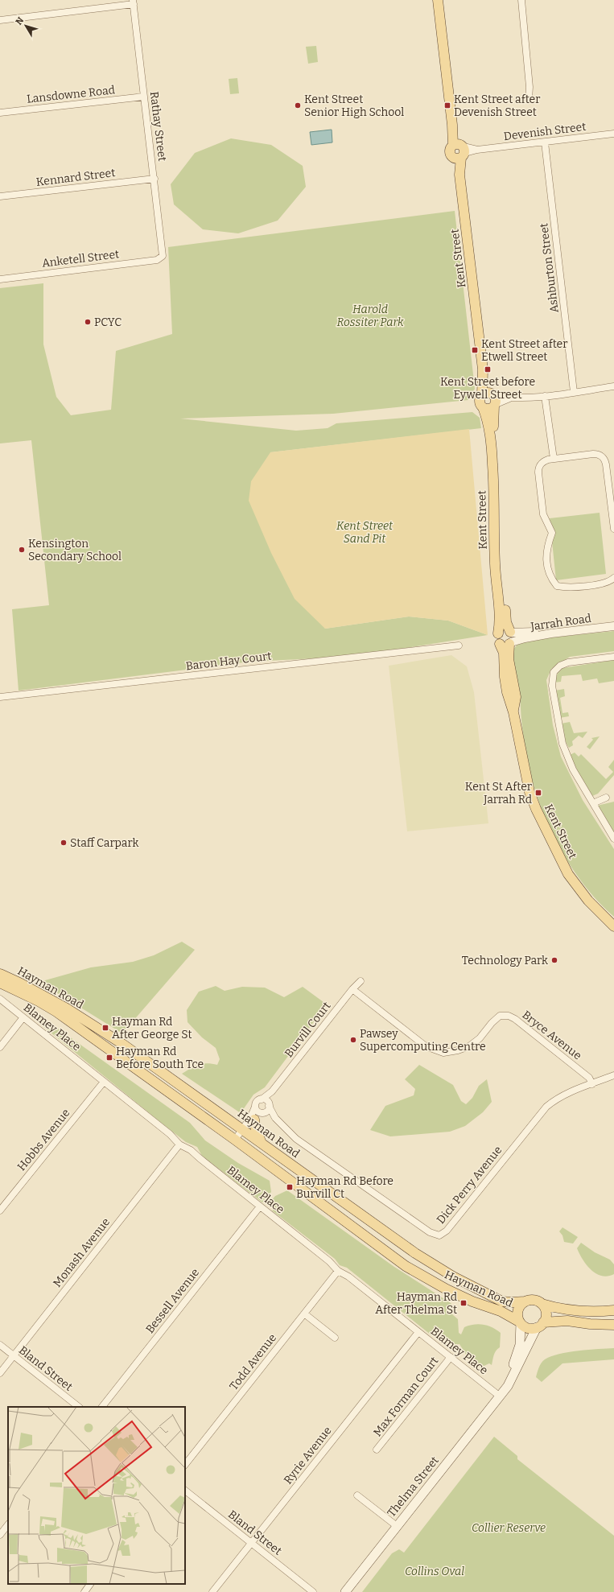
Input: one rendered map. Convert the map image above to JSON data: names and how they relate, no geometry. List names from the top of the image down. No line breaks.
{"streets":{"main road":["Kent Street","Hayman Road","Thelma Street"],"street":["Lansdowne Road","Rathay Street","Devenish Street","Kennard Street","Anketell Street","Ashburton Street","Jarrah Road","Baron Hay Court","Blamey Place","Burvill Court","Bryce Avenue","Hobbs Avenue","Dick Perry Avenue","Monash Avenue","Bessell Avenue","Todd Avenue","Bland Street","Max Forman Court","Ryrie Avenue"]},"crossings":[["Lansdowne Road","Rathay Street"],["Rathay Street","Kennard Street"],["Rathay Street","Anketell Street"],["Devenish Street","Kent Street"],["Devenish Street","Ashburton Street"],["Kent Street","Jarrah Road"],["Hayman Road","Thelma Street"],["Blamey Place","Hobbs Avenue"],["Blamey Place","Monash Avenue"],["Blamey Place","Bessell Avenue"],["Blamey Place","Todd Avenue"],["Blamey Place","Max Forman Court"],["Blamey Place","Ryrie Avenue"],["Blamey Place","Thelma Street"],["Burvill Court","Bryce Avenue"],["Burvill Court","Dick Perry Avenue"],["Bryce Avenue","Dick Perry Avenue"],["Monash Avenue","Bland Street"],["Bland Street","Ryrie Avenue"]],"parks":["Harold Rossiter Park","Kent Street Sand Pit","Collier Reserve","Collins Oval"],"places":{"other":["Kent Street Senior High School","PCYC","Kensington Secondary School","Staff Carpark","Technology Park","Pawsey Supercomputing Centre"],"transit":["Kent Street after Devenish Street","Kent Street after Etwell Street","Kent Street before Eywell Street","Kent St After Jarrah Rd","Hayman Rd After George St","Hayman Rd Before South Tce","Hayman Rd Before Burvill Ct","Hayman Rd After Thelma St"]},"north":"top left"}
